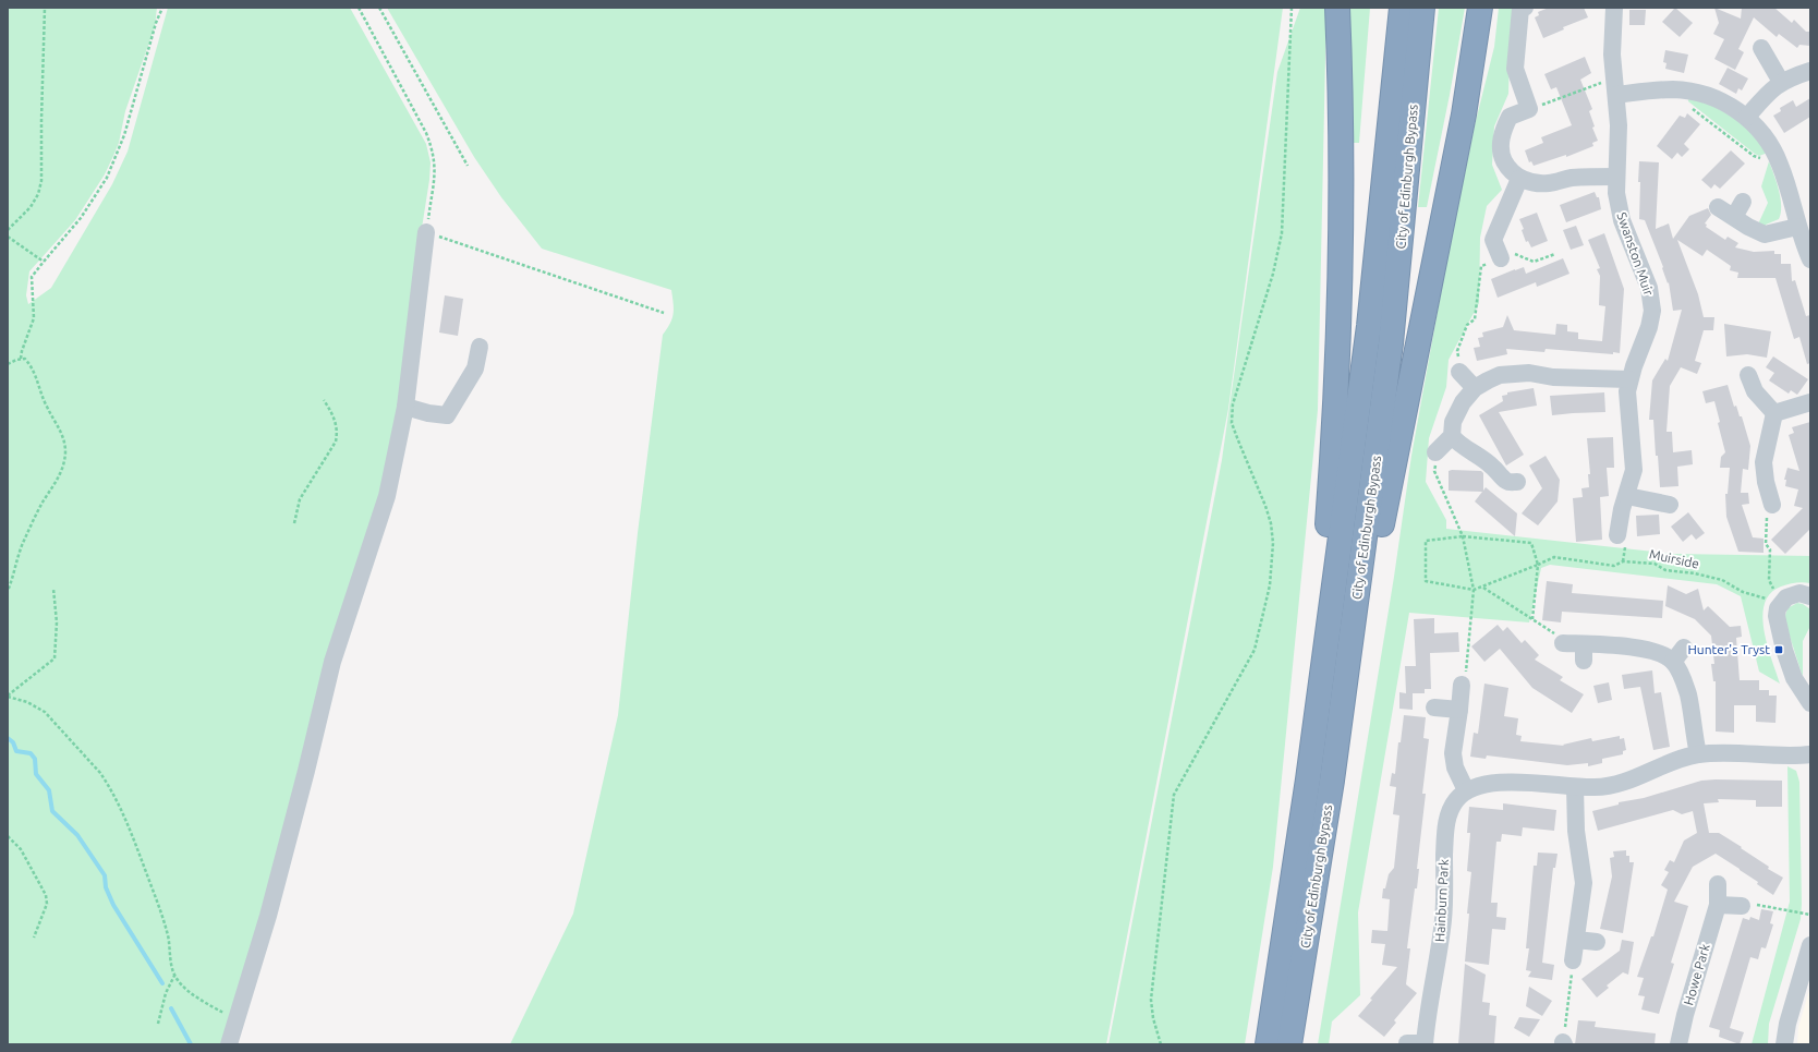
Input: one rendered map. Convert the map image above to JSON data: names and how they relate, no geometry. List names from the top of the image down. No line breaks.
{"streets":{"highway":["City of Edinburgh Bypass"],"street":["Swanston Muir","Hainburn Park","Howe Park"],"path":["Muirside"]},"places":{"transit":["Hunter's Tryst"]}}
